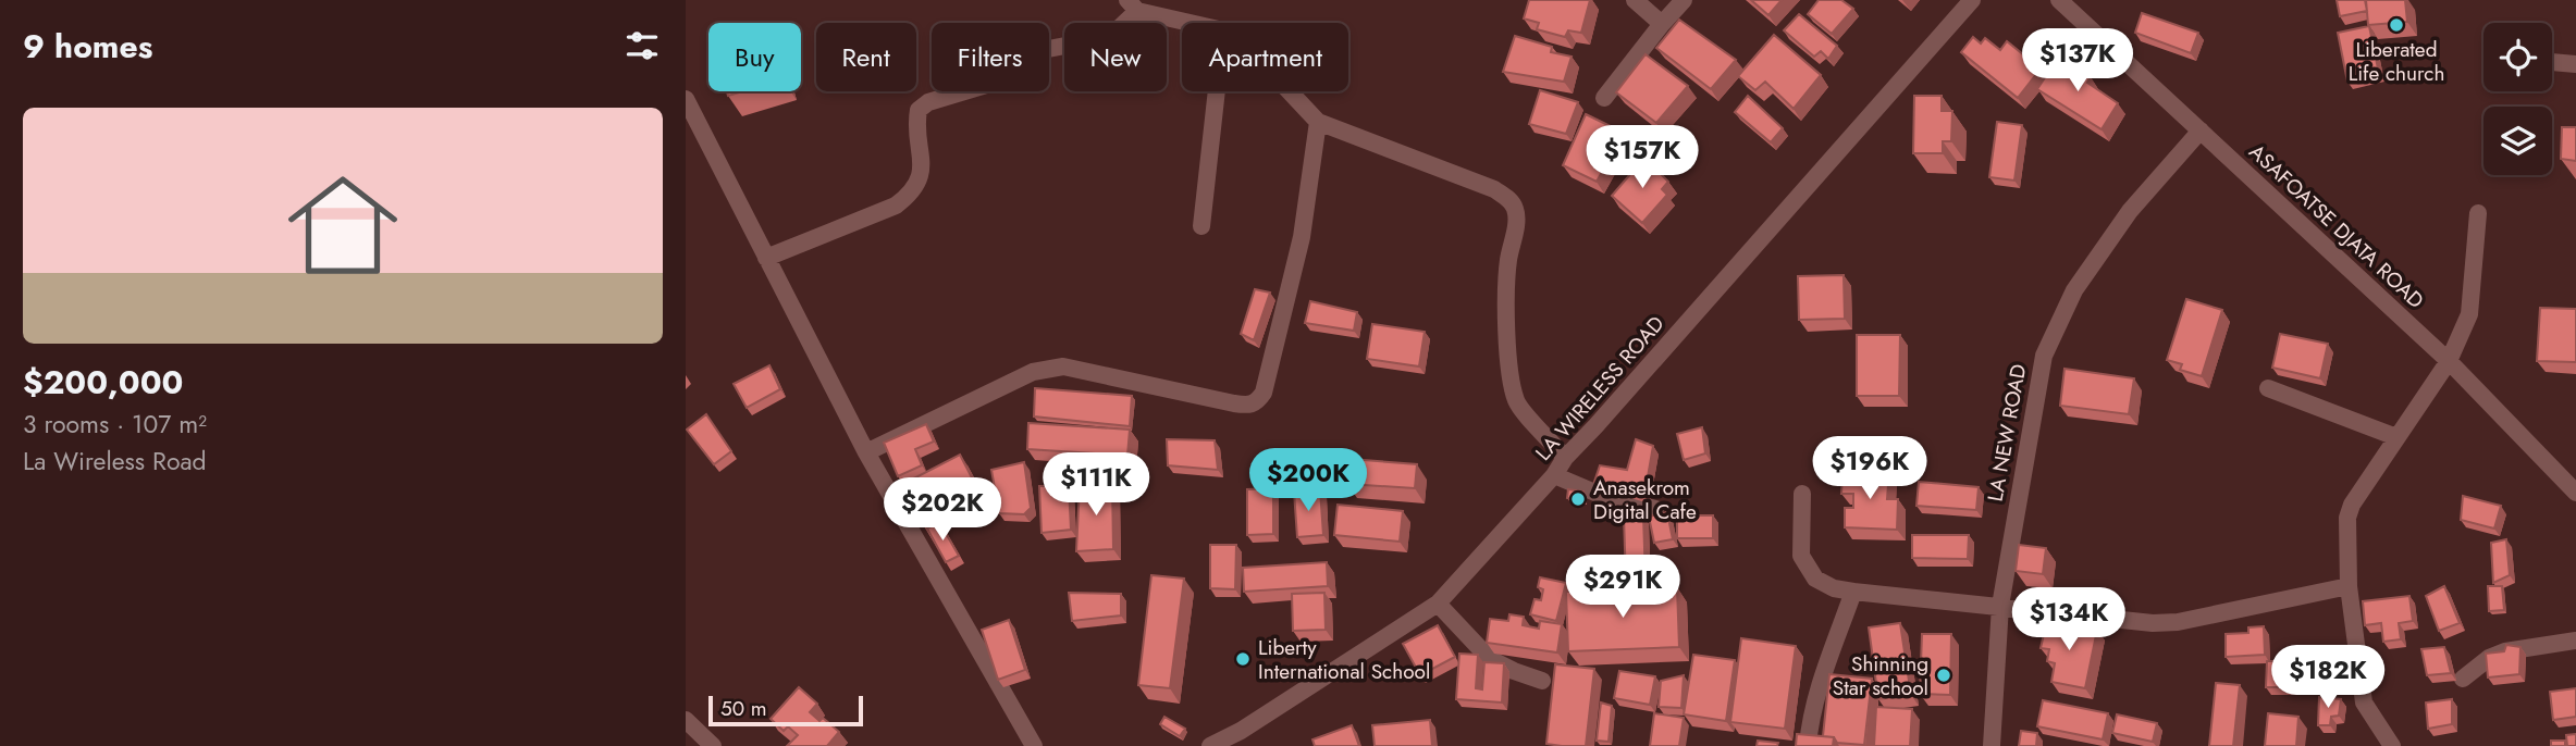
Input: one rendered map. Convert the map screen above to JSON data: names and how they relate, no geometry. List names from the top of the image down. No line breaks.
{"streets":{"street":["ASAFOATSE DJATA ROAD","LA WIRELESS ROAD","LA NEW ROAD"]},"crossings":[["ASAFOATSE DJATA ROAD","LA NEW ROAD"]],"places":["Liberated Life church","Anasekrom Digital Cafe","Liberty International School","Shinning Star school"],"scale_bar":"50 m","page":{"heading":"9 homes","chip":["Buy","Rent","Filters","New","Apartment"],"price":["$137K","$157K","$196K","$200K","$111K","$202K","$291K","$134K","$182K"],"list":[{"name":"$200,000","note":"3 rooms · 107 m² · La Wireless Road"}],"scale":"50 m"}}
